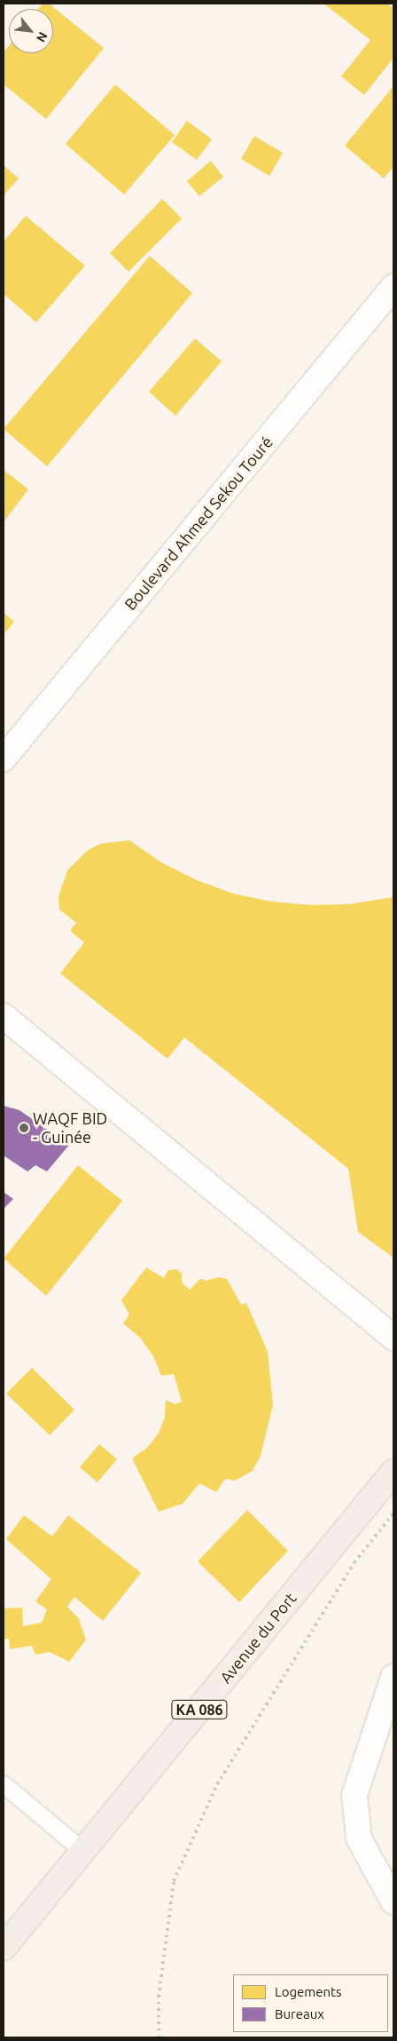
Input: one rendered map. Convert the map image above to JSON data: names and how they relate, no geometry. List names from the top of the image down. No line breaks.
{"streets":{"main road":["Avenue du Port","KA 086"],"street":["Boulevard Ahmed Sekou Touré"]},"places":["WAQF BID - Guinée"],"legend":["Logements","Bureaux"],"north":"bottom right"}
